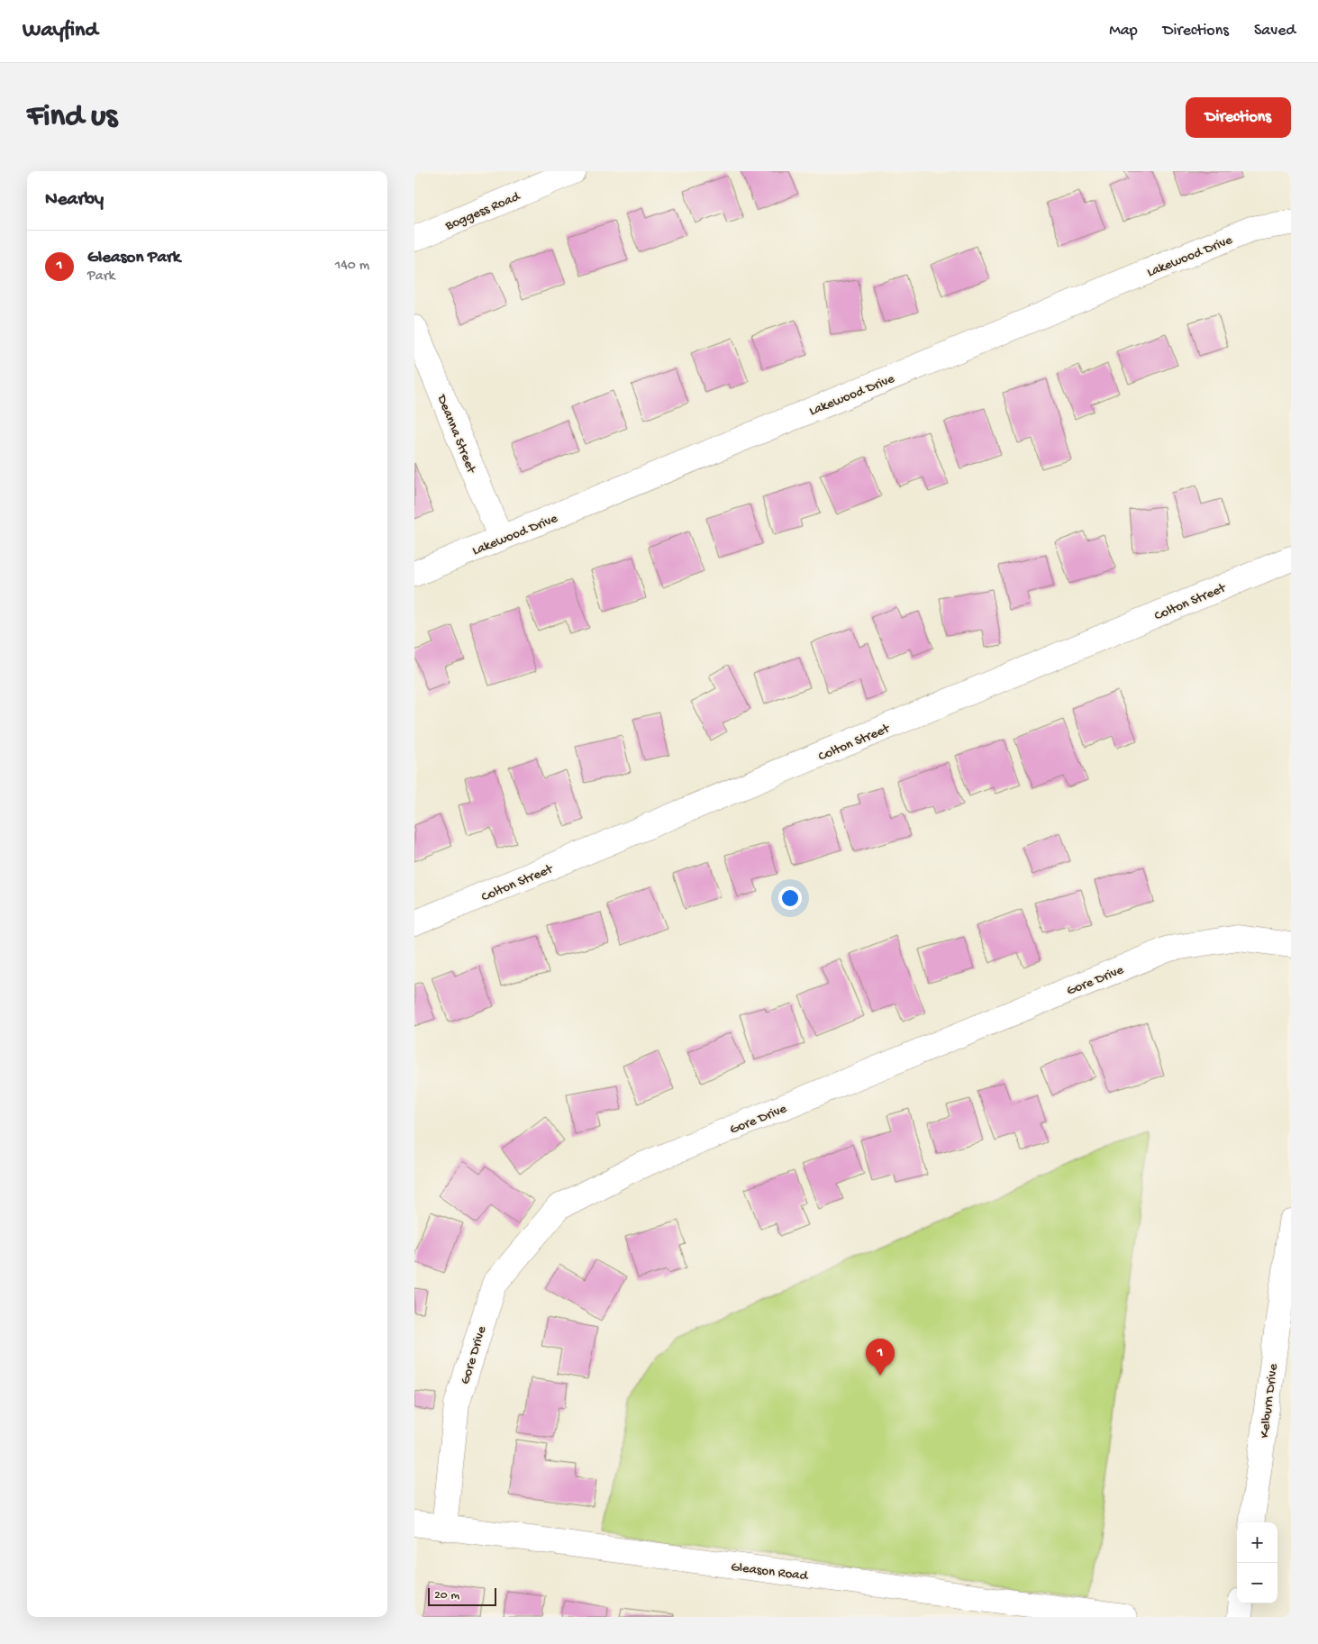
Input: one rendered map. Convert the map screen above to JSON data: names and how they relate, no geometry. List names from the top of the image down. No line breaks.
{"streets":{"street":["Boggess Road","Lakewood Drive","Deanna Street","Colton Street","Gore Drive","Kelburn Drive","Gleason Road"]},"crossings":[["Lakewood Drive","Deanna Street"],["Gore Drive","Gleason Road"]],"scale_bar":"20 m","page":{"header":"Wayfind","nav":["Map","Directions","Saved"],"buttons":"Directions","title":"Find us","heading":"Nearby","list":[{"mark":"1","name":"Gleason Park","note":"Park","value":"140 m"}],"pins":"1","map_buttons":["+","−"],"scale":"20 m"}}
